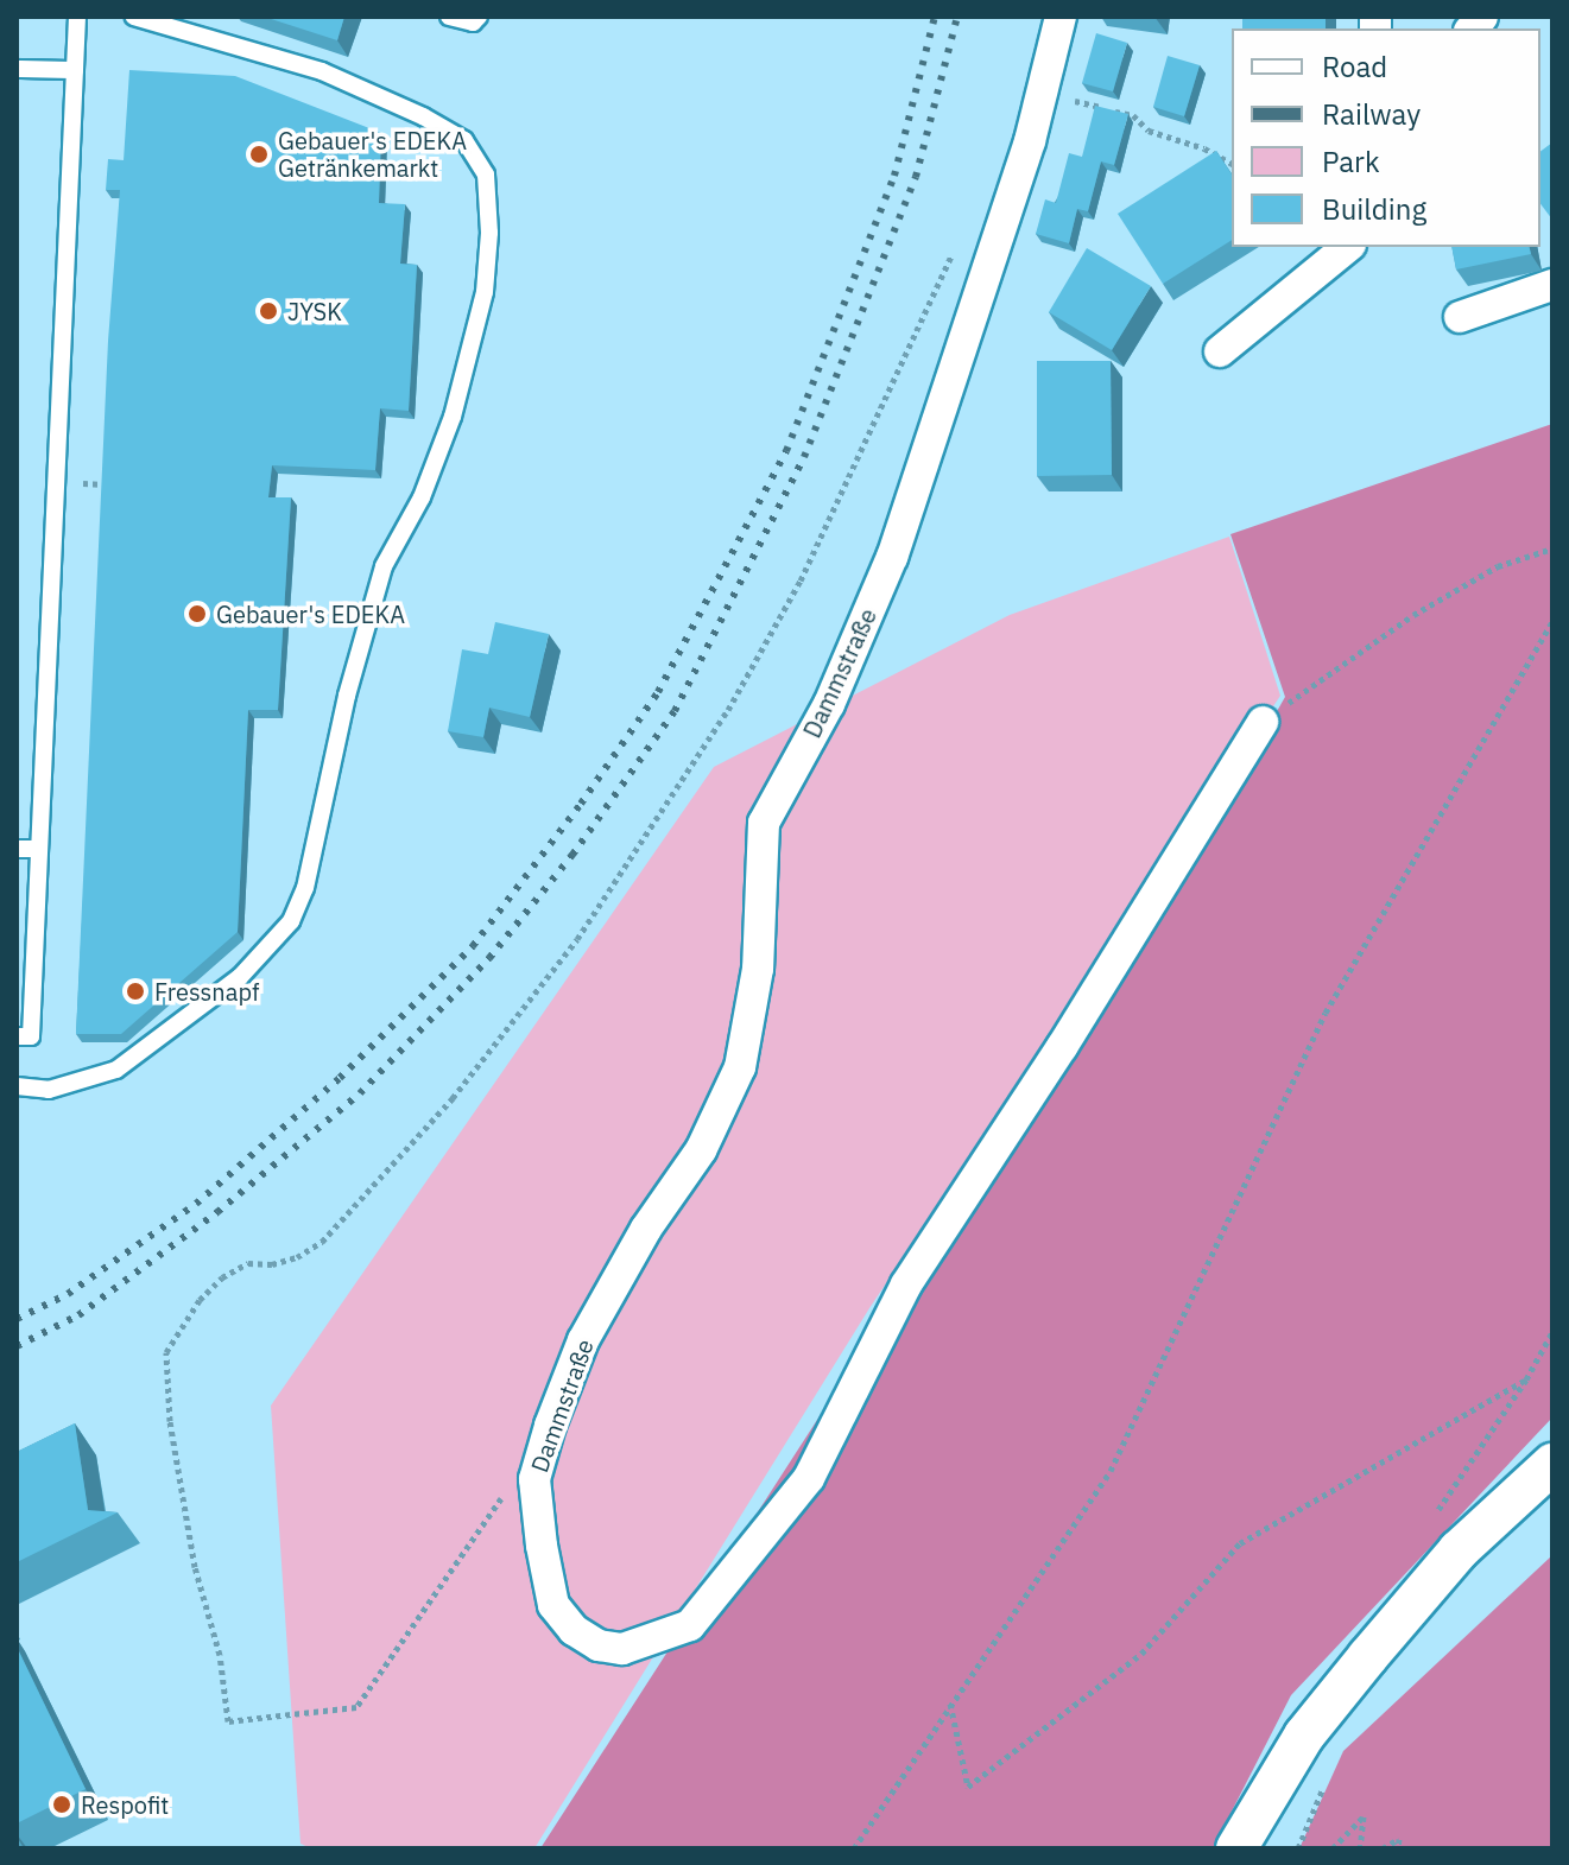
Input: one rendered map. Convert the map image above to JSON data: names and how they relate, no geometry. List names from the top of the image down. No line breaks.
{"streets":{"street":["Dammstraße"]},"places":["Gebauer's EDEKA Getränkemarkt","JYSK","Gebauer's EDEKA","Fressnapf","Respofit"],"legend":["Road","Railway","Park","Building"]}
